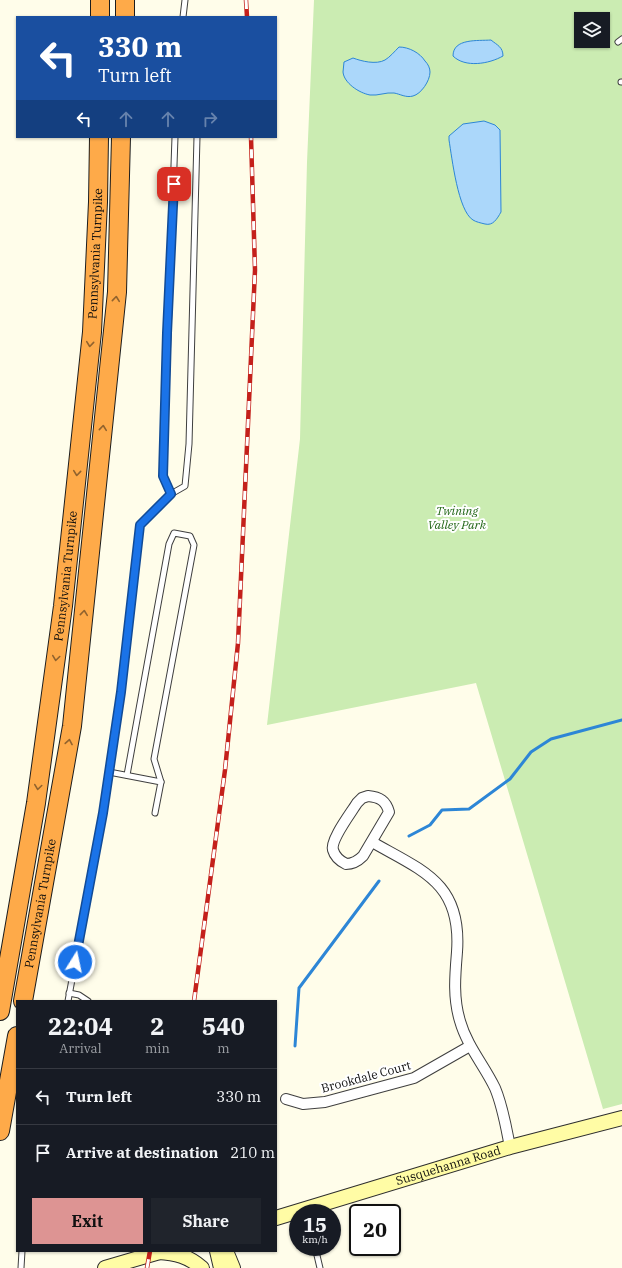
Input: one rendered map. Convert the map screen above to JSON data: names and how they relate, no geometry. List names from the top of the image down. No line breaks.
{"streets":{"highway":["Pennsylvania Turnpike"],"main road":["Susquehanna Road"],"street":["Brookdale Court"]},"parks":["Twining Valley Park"],"page":{"turn":["330 m","Turn left"],"eta":["22:04","Arrival","2","min","540","m"],"list":[{"name":"Turn left","value":"330 m"},{"name":"Arrive at destination","value":"210 m"}],"buttons":["Exit","Share"],"speed":"15 km/h","limit":"20"}}
